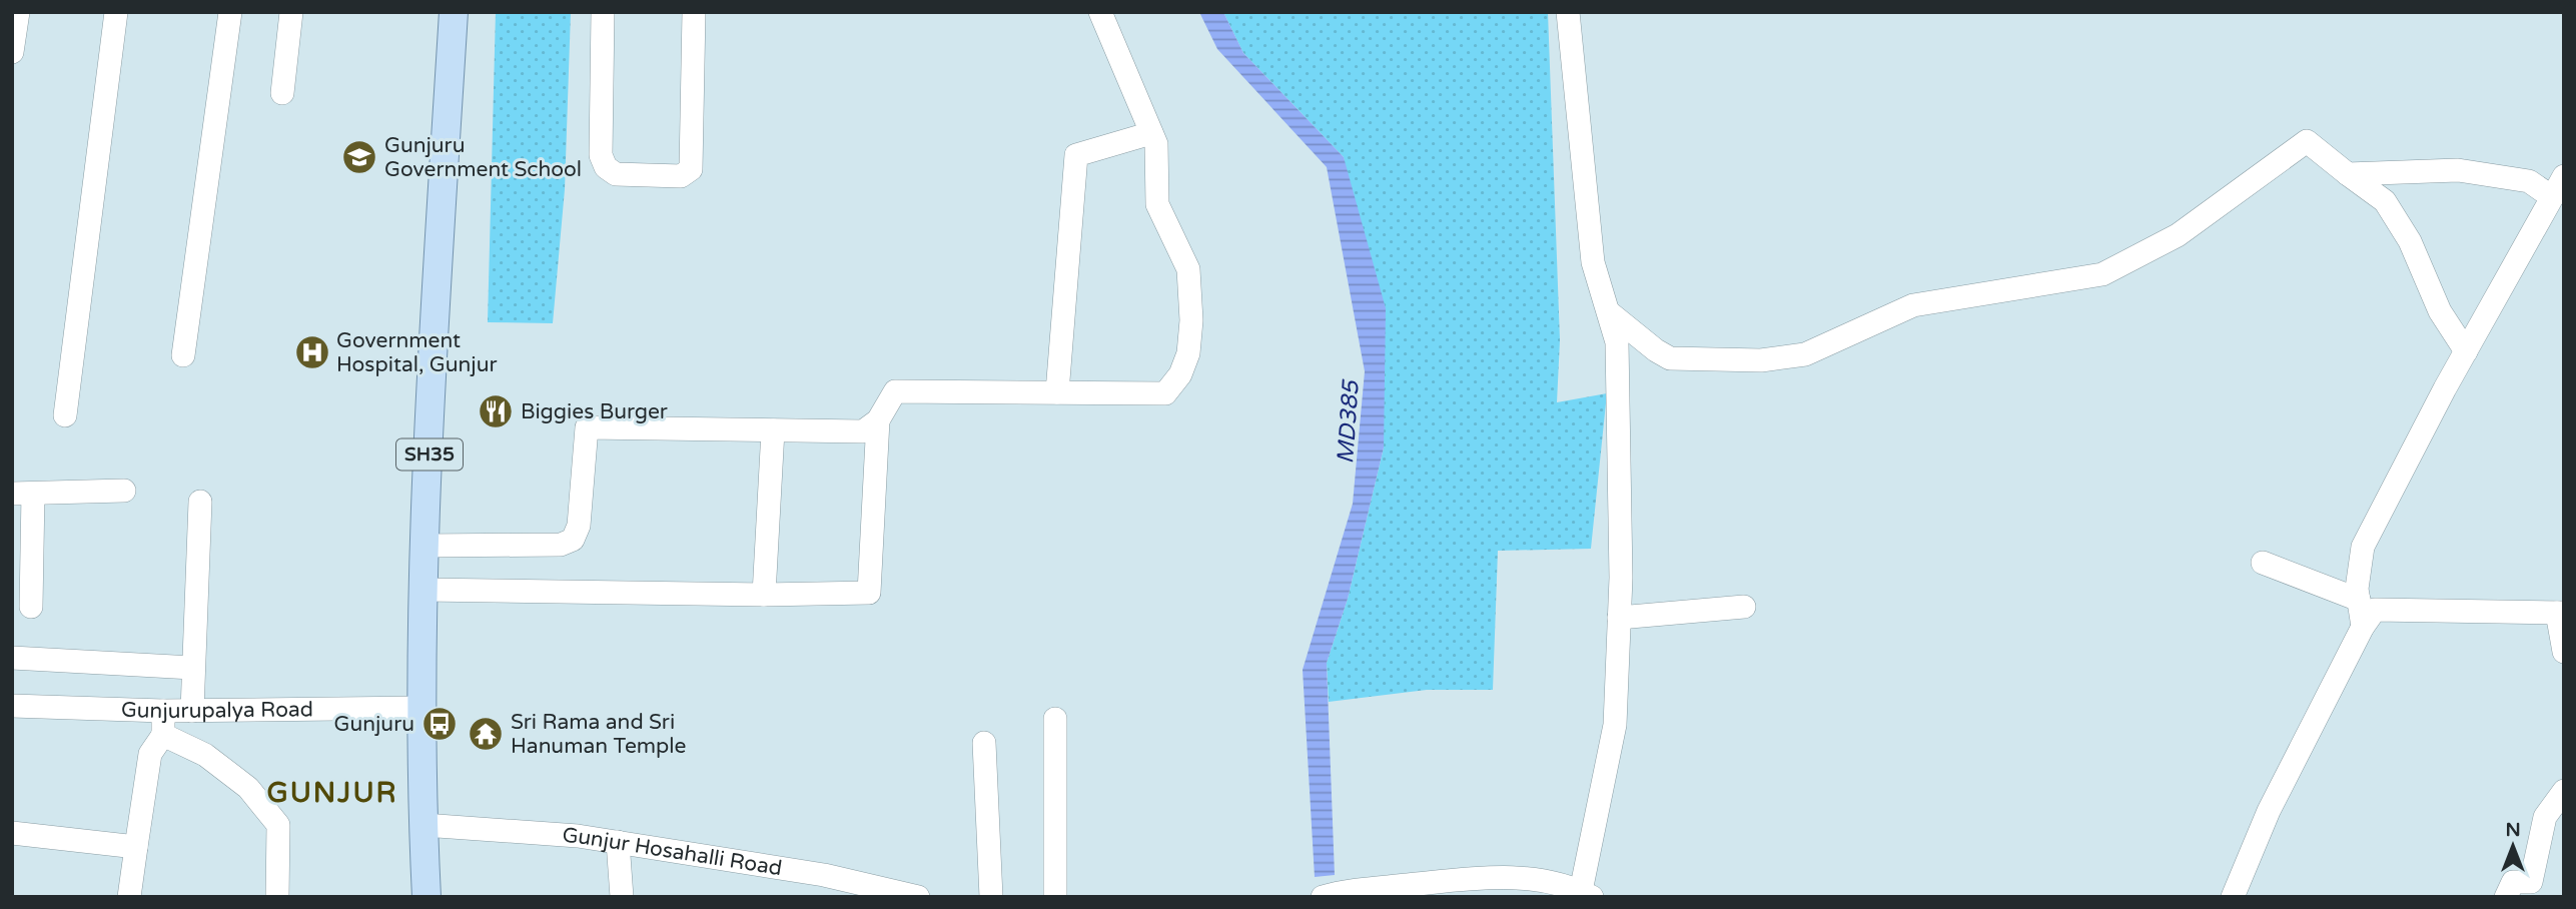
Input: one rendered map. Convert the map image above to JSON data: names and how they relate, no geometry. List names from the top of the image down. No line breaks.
{"streets":{"main road":["SH35"],"street":["Gunjurupalya Road","Gunjur Hosahalli Road"]},"crossings":[["SH35","Gunjurupalya Road"],["SH35","Gunjur Hosahalli Road"]],"districts":["GUNJUR"],"water":["MD385"],"places":{"school or university":["Gunjuru Government School"],"hospital":["Government Hospital, Gunjur"],"restaurant":["Biggies Burger"],"bus stop":["Gunjuru"],"temple":["Sri Rama and Sri Hanuman Temple"]},"north":"top"}
